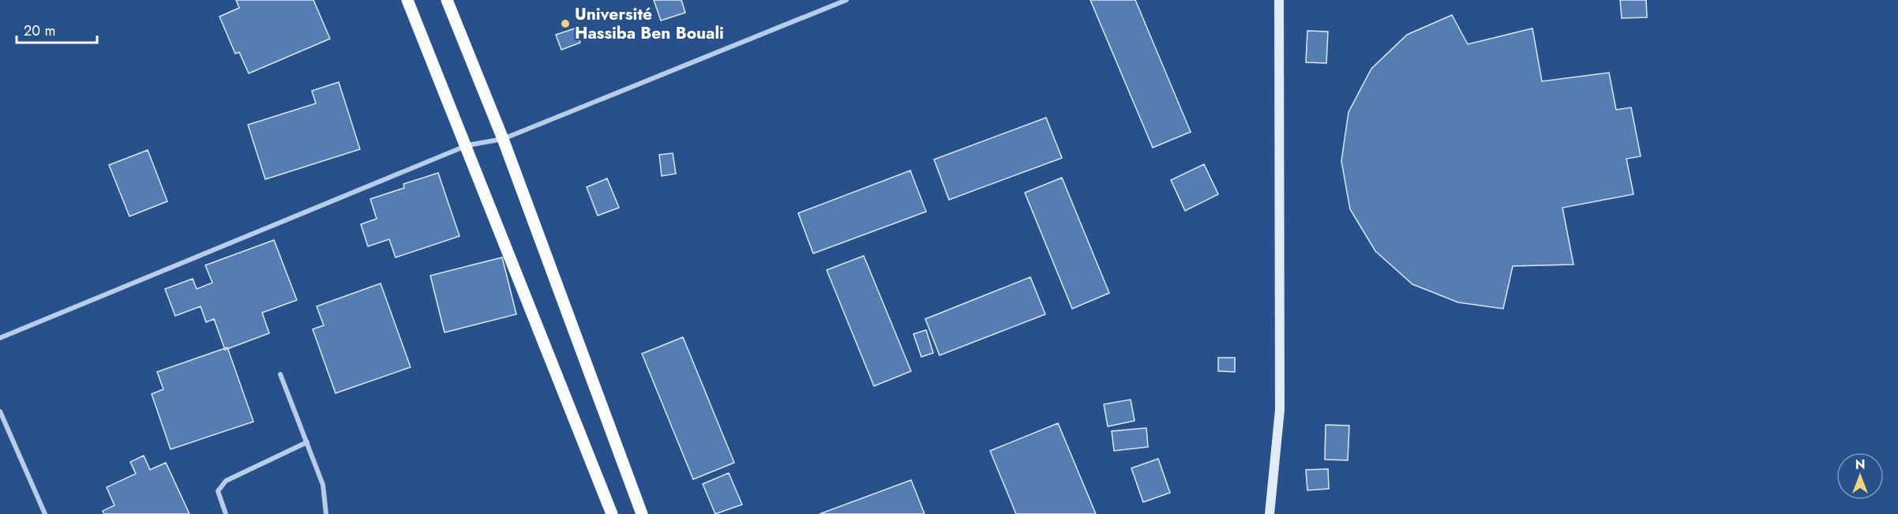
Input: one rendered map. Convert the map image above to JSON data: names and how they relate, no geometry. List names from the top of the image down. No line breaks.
{"places":["Université Hassiba Ben Bouali"],"scale_bar":"20 m","north":"top"}
